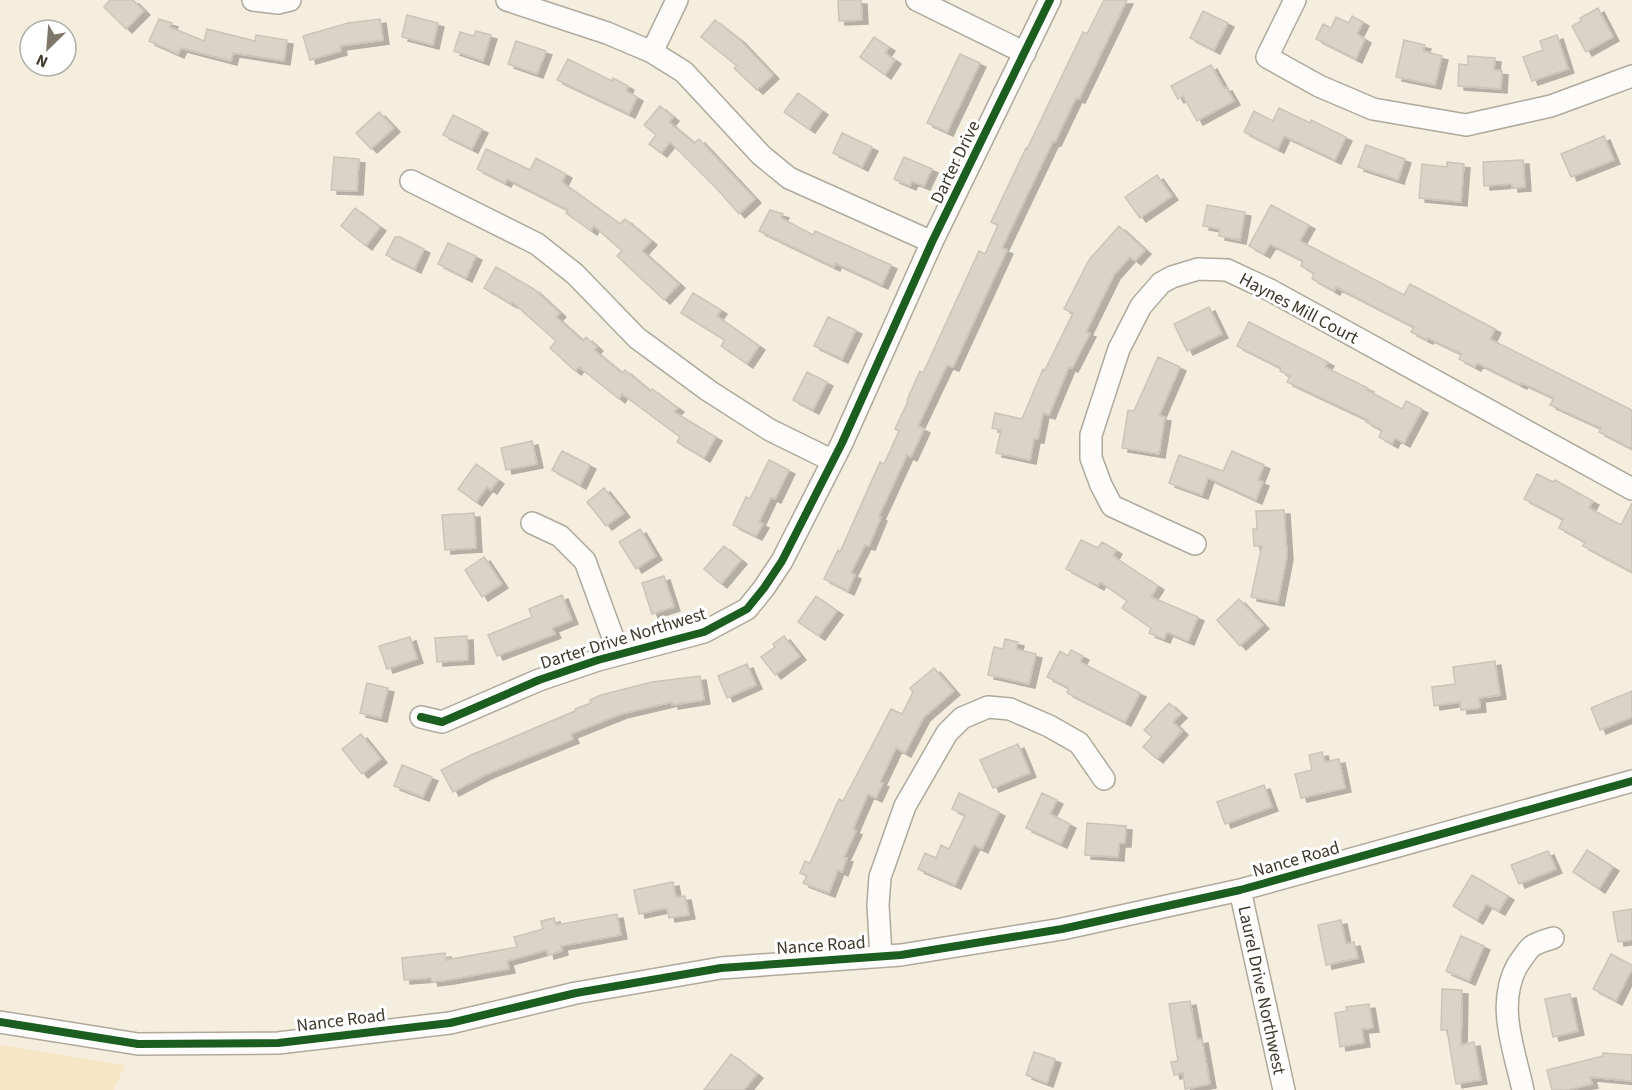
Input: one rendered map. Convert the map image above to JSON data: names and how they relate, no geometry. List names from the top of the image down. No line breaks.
{"streets":{"street":["Darter Drive","Haynes Mill Court","Darter Drive Northwest","Nance Road","Laurel Drive Northwest"]},"crossings":[["Darter Drive","Darter Drive Northwest"],["Nance Road","Laurel Drive Northwest"]],"north":"bottom left"}
